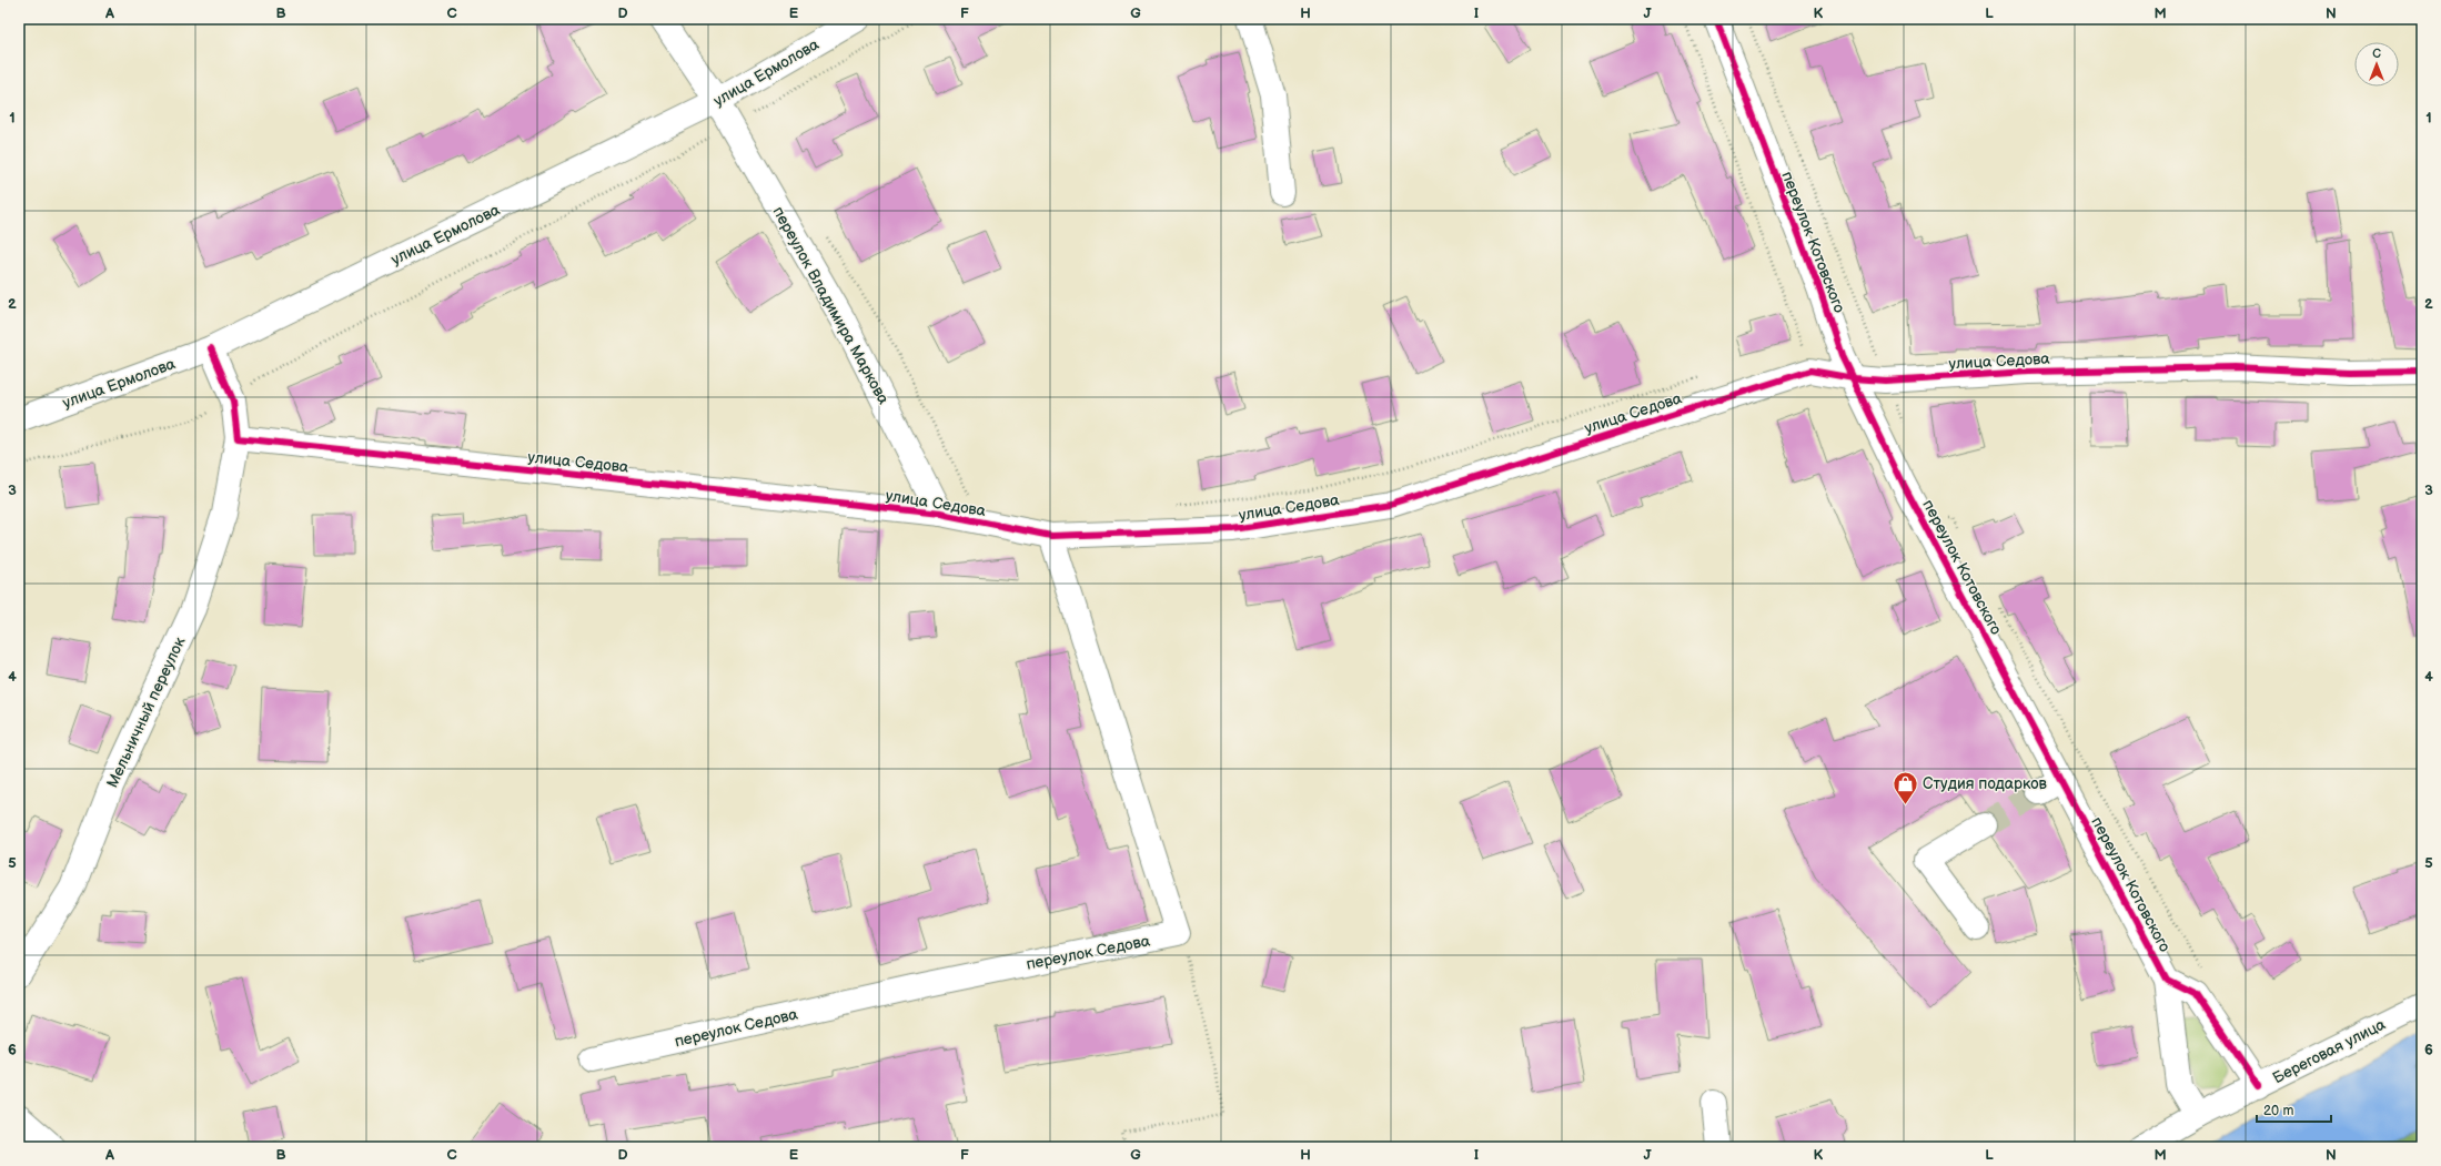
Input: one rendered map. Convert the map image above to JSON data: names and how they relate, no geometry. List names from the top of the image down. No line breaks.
{"streets":{"street":["улица Ермолова","переулок Котовского","переулок Владимира Маркова","улица Седова","Мельничный переулок","переулок Седова","Береговая улица"]},"crossings":[["улица Ермолова","переулок Владимира Маркова"],["переулок Котовского","улица Седова"],["переулок Котовского","Береговая улица"],["переулок Владимира Маркова","улица Седова"],["улица Седова","Мельничный переулок"]],"places":{"shop":["Студия подарков"]},"scale_bar":"20 m","north":"top","grid":{"columns":["A","B","C","D","E","F","G","H","I","J","K","L","M","N"],"rows":["1","2","3","4","5","6"]}}
